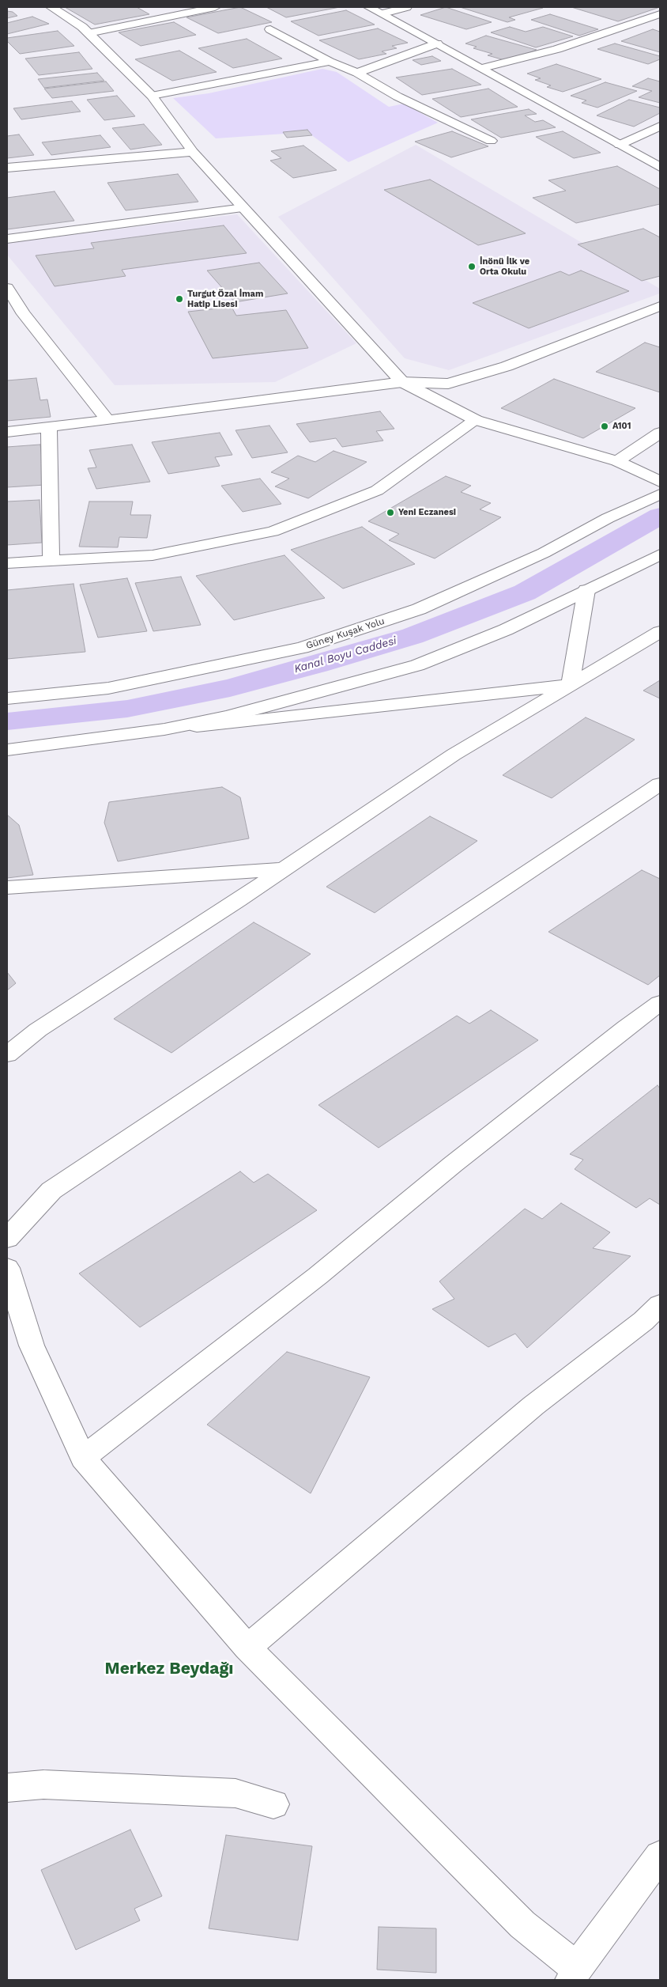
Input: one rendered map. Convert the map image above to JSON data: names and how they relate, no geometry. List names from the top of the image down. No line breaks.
{"streets":{"street":["Güney Kuşak Yolu"]},"districts":["Merkez Beydağı"],"water":["Kanal Boyu Caddesi"],"places":["İnönü İlk ve Orta Okulu","Turgut Özal İmam Hatip Lisesi","A101","Yeni Eczanesi"]}
